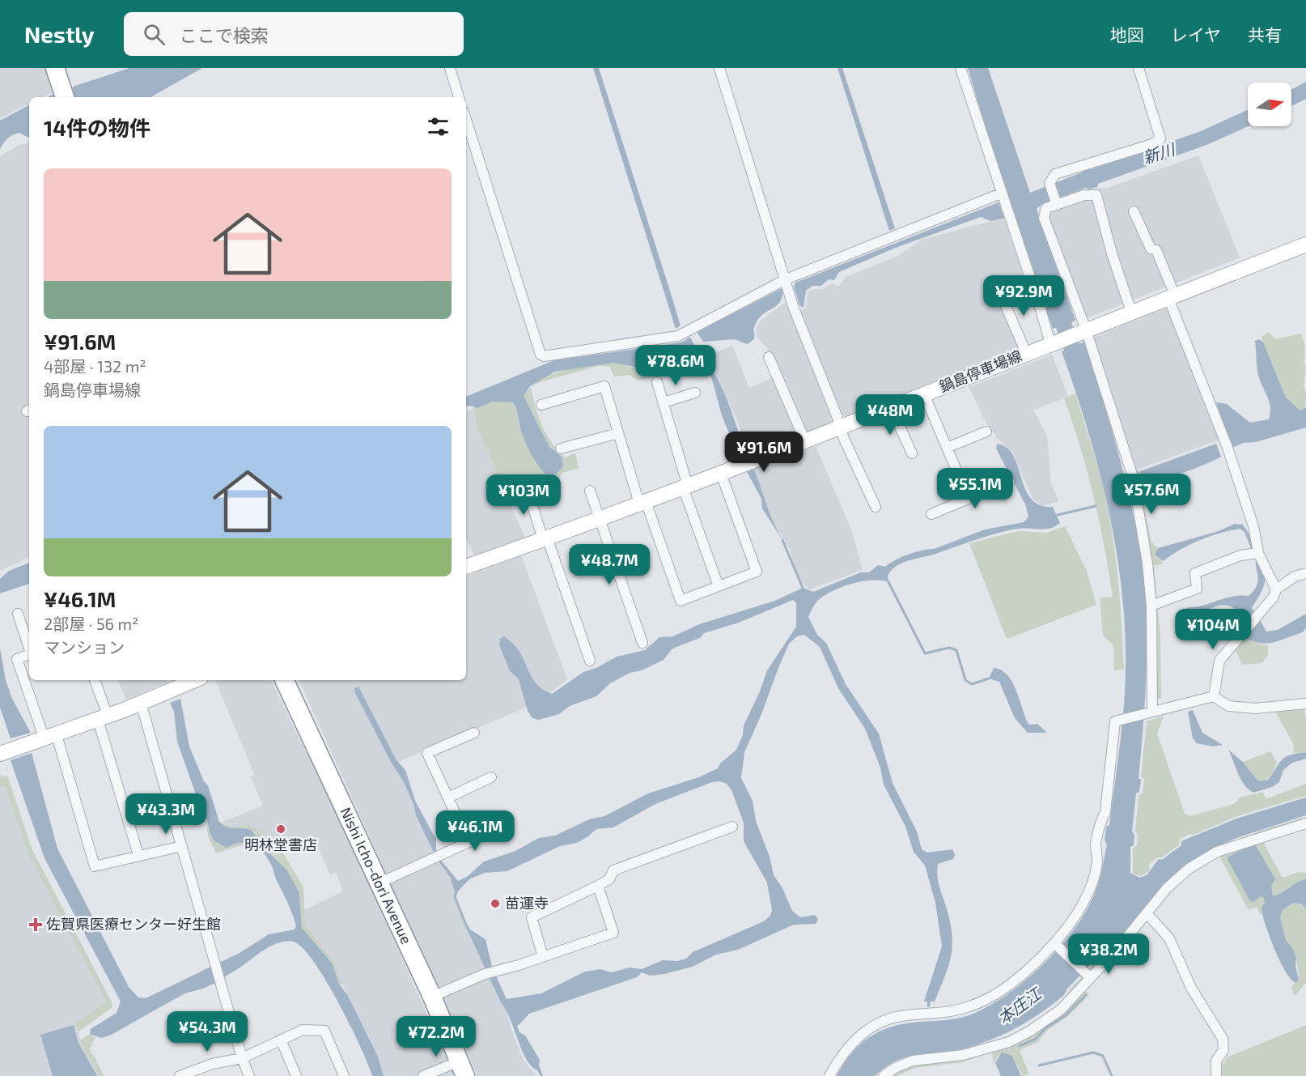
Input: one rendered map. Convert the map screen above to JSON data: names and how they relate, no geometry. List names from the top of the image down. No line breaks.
{"streets":{"highway":["Nishi Icho-dori Avenue"],"main road":["鍋島停車場線"]},"water":["新川","本庄江"],"places":{"other":["明林堂書店","苗運寺"],"health":["佐賀県医療センター好生館"]},"north":"right","page":{"header":"Nestly","search":"ここで検索","nav":["地図","レイヤ","共有"],"heading":"14件の物件","list":[{"name":"¥91.6M","note":"4部屋 · 132 m² · 鍋島停車場線"},{"name":"¥46.1M","note":"2部屋 · 56 m² · マンション"}],"price":["¥92.9M","¥78.6M","¥48M","¥91.6M","¥55.1M","¥57.6M","¥103M","¥48.7M","¥104M","¥43.3M","¥46.1M","¥38.2M","¥54.3M","¥72.2M"]}}
